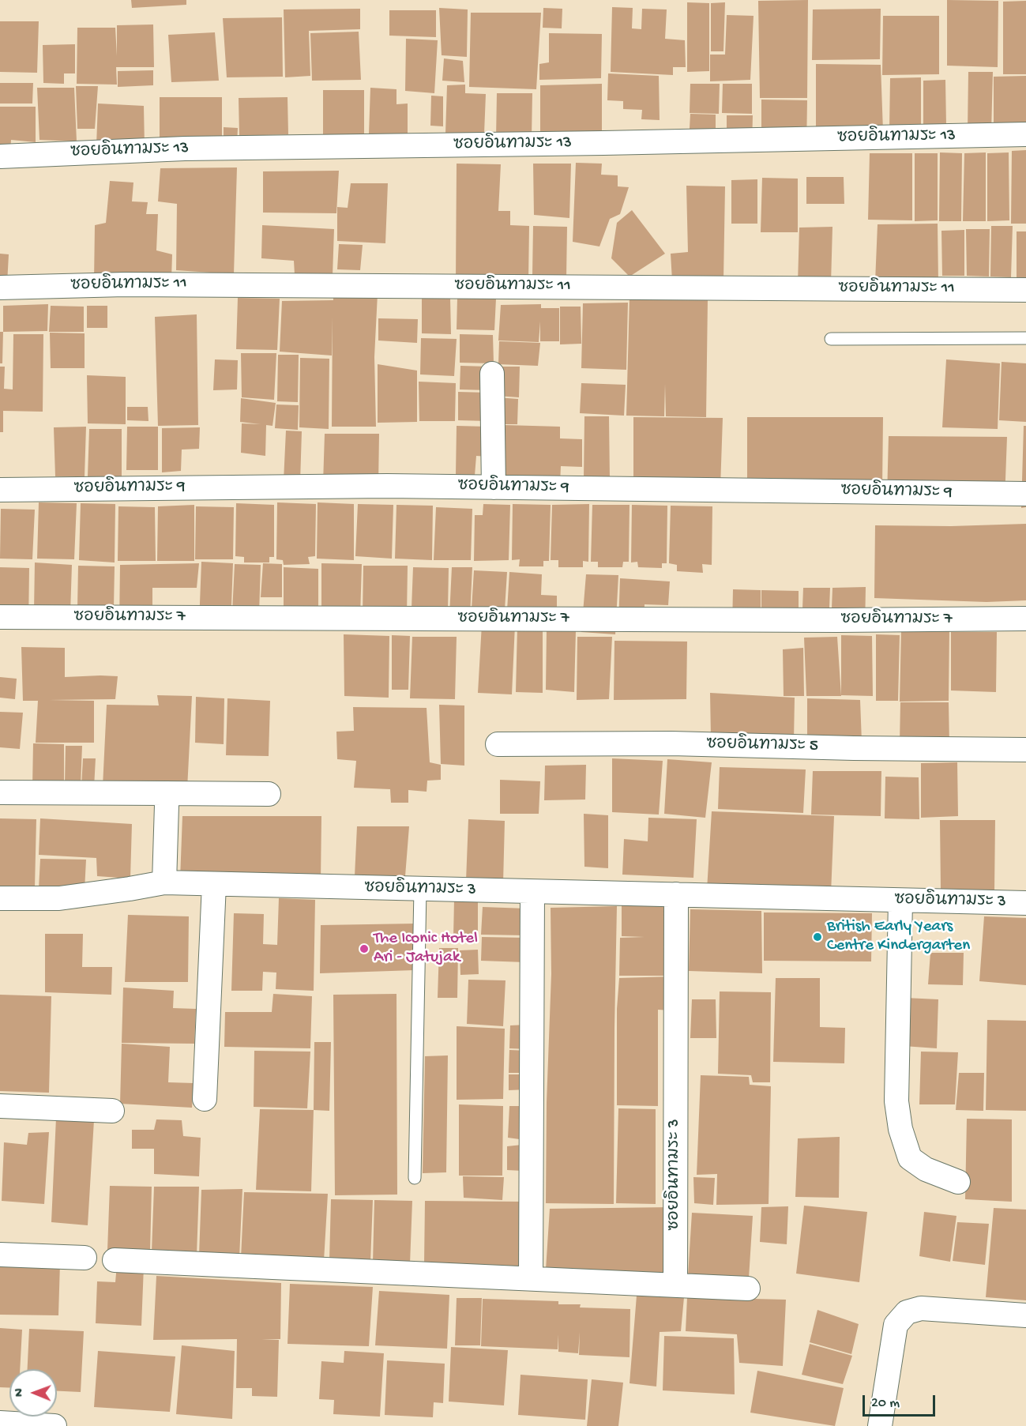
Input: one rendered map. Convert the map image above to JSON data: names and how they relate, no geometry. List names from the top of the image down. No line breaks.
{"streets":{"street":["ซอยอินทามระ 13","ซอยอินทามระ 11","ซอยอินทามระ 9","ซอยอินทามระ 7","ซอยอินทามระ 5","ซอยอินทามระ 3"]},"places":["British Early Years Centre Kindergarten","The Iconic Hotel Ari - Jatujak"],"scale_bar":"20 m","north":"left"}
